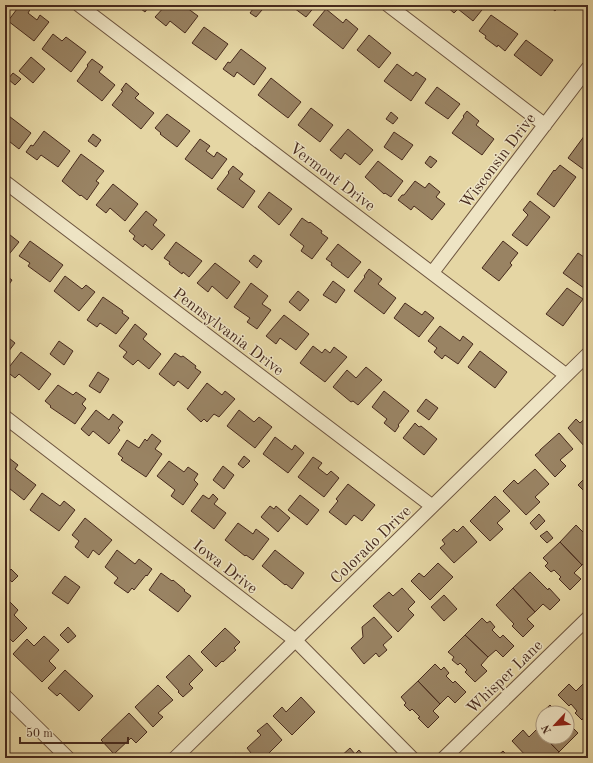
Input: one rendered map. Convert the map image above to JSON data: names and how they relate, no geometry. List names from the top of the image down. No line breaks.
{"streets":{"street":["Wisconsin Drive","Vermont Drive","Pennsylvania Drive","Colorado Drive","Iowa Drive","Whisper Lane"]},"crossings":[["Wisconsin Drive","Vermont Drive"],["Vermont Drive","Colorado Drive"],["Pennsylvania Drive","Colorado Drive"],["Colorado Drive","Iowa Drive"]],"scale_bar":"50 m","north":"bottom left"}
